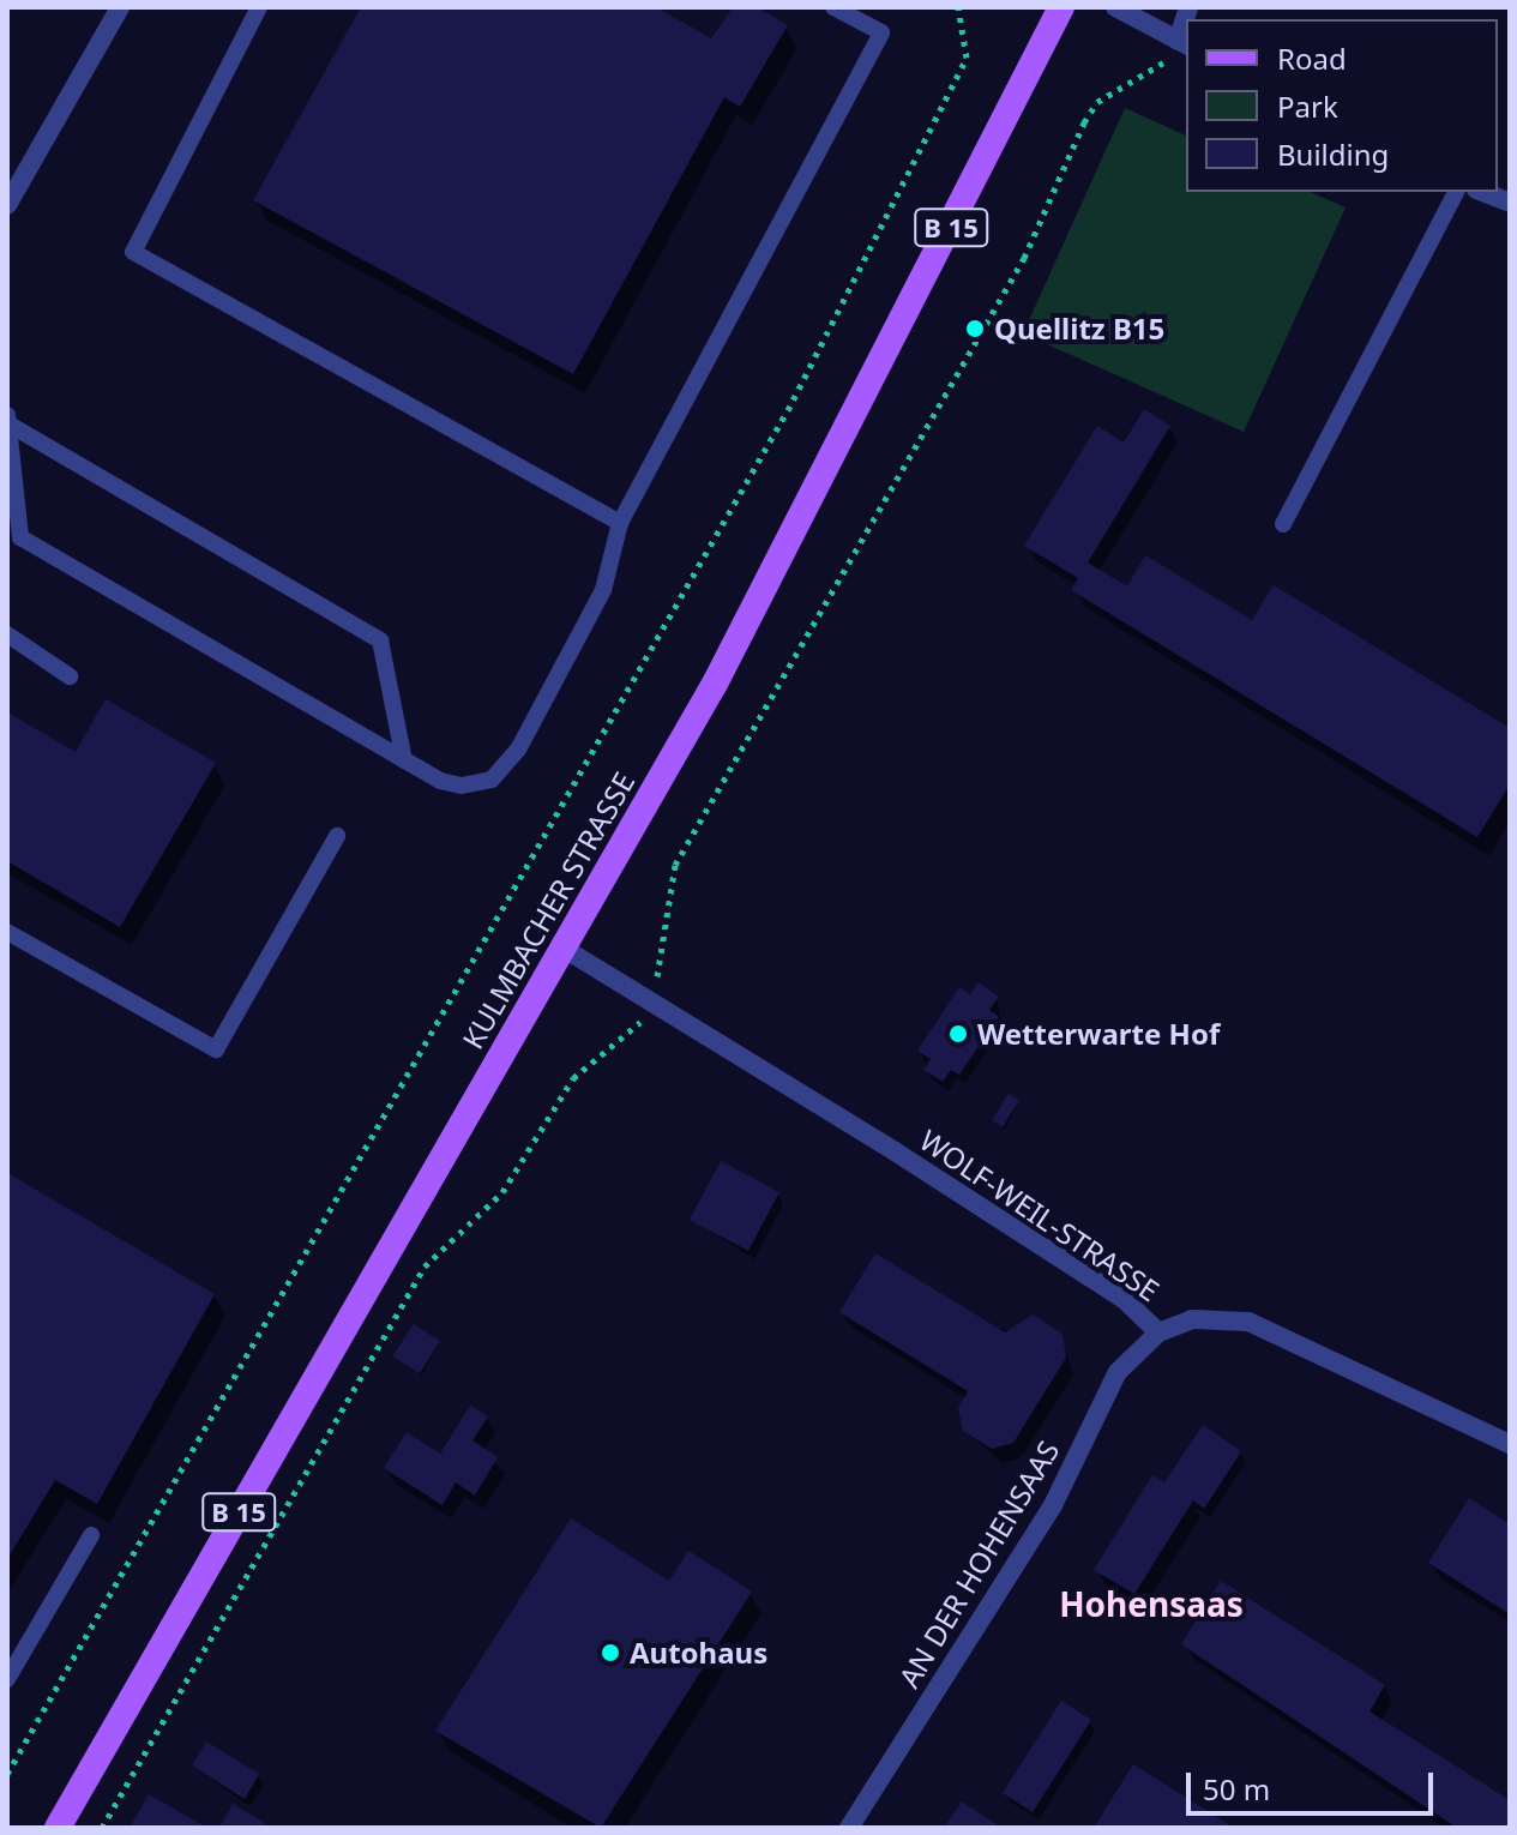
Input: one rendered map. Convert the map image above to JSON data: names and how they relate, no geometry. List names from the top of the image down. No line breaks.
{"streets":{"main road":["B 15","KULMBACHER STRASSE"],"street":["WOLF-WEIL-STRASSE","AN DER HOHENSAAS"]},"crossings":[["KULMBACHER STRASSE","WOLF-WEIL-STRASSE"],["WOLF-WEIL-STRASSE","AN DER HOHENSAAS"]],"districts":["Hohensaas"],"places":["Quellitz B15","Wetterwarte Hof","Autohaus"],"legend":["Road","Park","Building"],"scale_bar":"50 m"}
